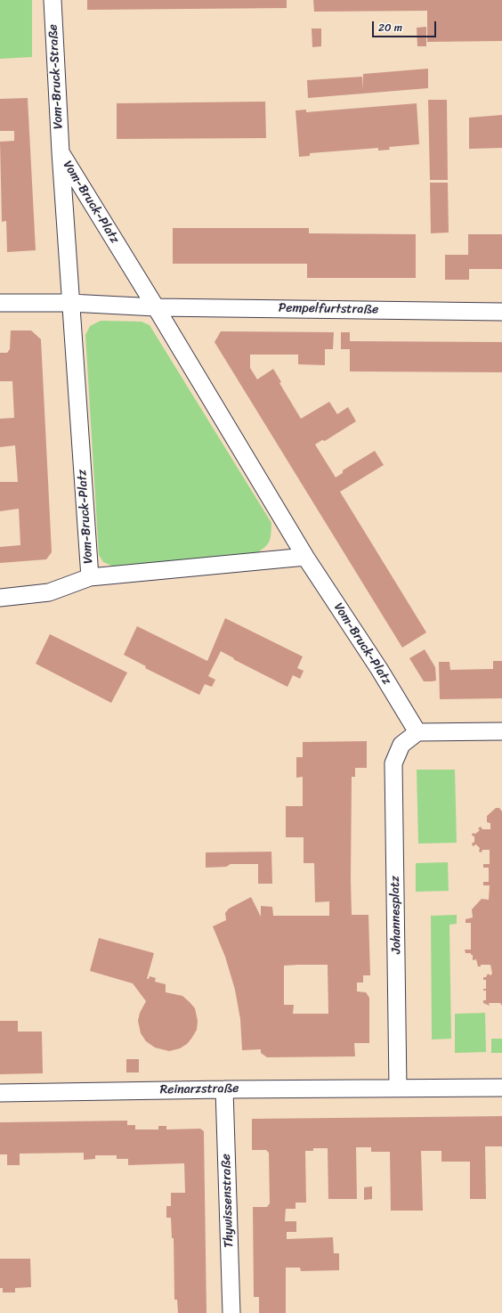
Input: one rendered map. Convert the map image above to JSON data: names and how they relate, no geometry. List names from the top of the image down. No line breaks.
{"streets":{"street":["Vom-Bruck-Straße","Vom-Bruck-Platz","Pempelfurtstraße","Johannesplatz","Reinarzstraße","Thywissenstraße"]},"crossings":[["Vom-Bruck-Straße","Vom-Bruck-Platz"],["Vom-Bruck-Platz","Pempelfurtstraße"],["Vom-Bruck-Platz","Johannesplatz"],["Johannesplatz","Reinarzstraße"],["Reinarzstraße","Thywissenstraße"]],"scale_bar":"20 m"}
